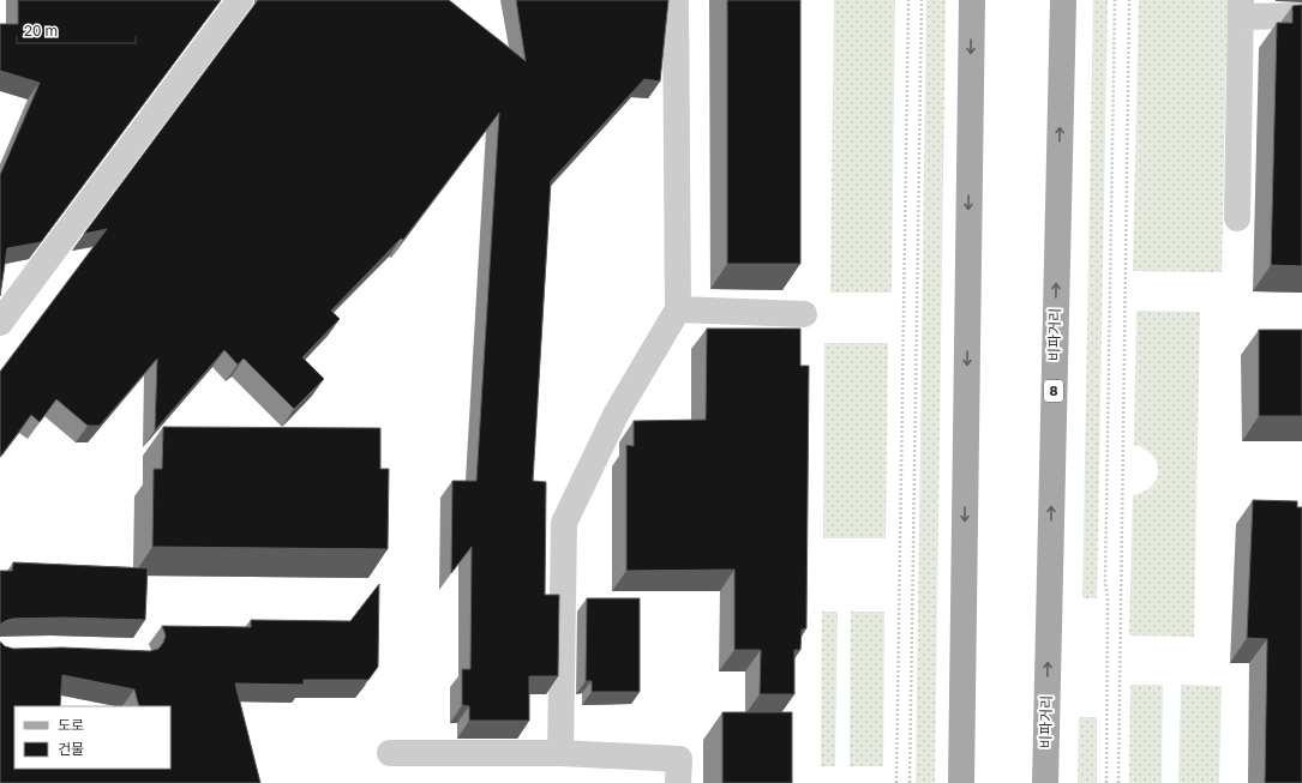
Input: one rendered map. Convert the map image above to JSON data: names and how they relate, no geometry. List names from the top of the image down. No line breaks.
{"streets":{"main road":["비파거리","8"]},"legend":["도로","건물"],"scale_bar":"20 m"}
